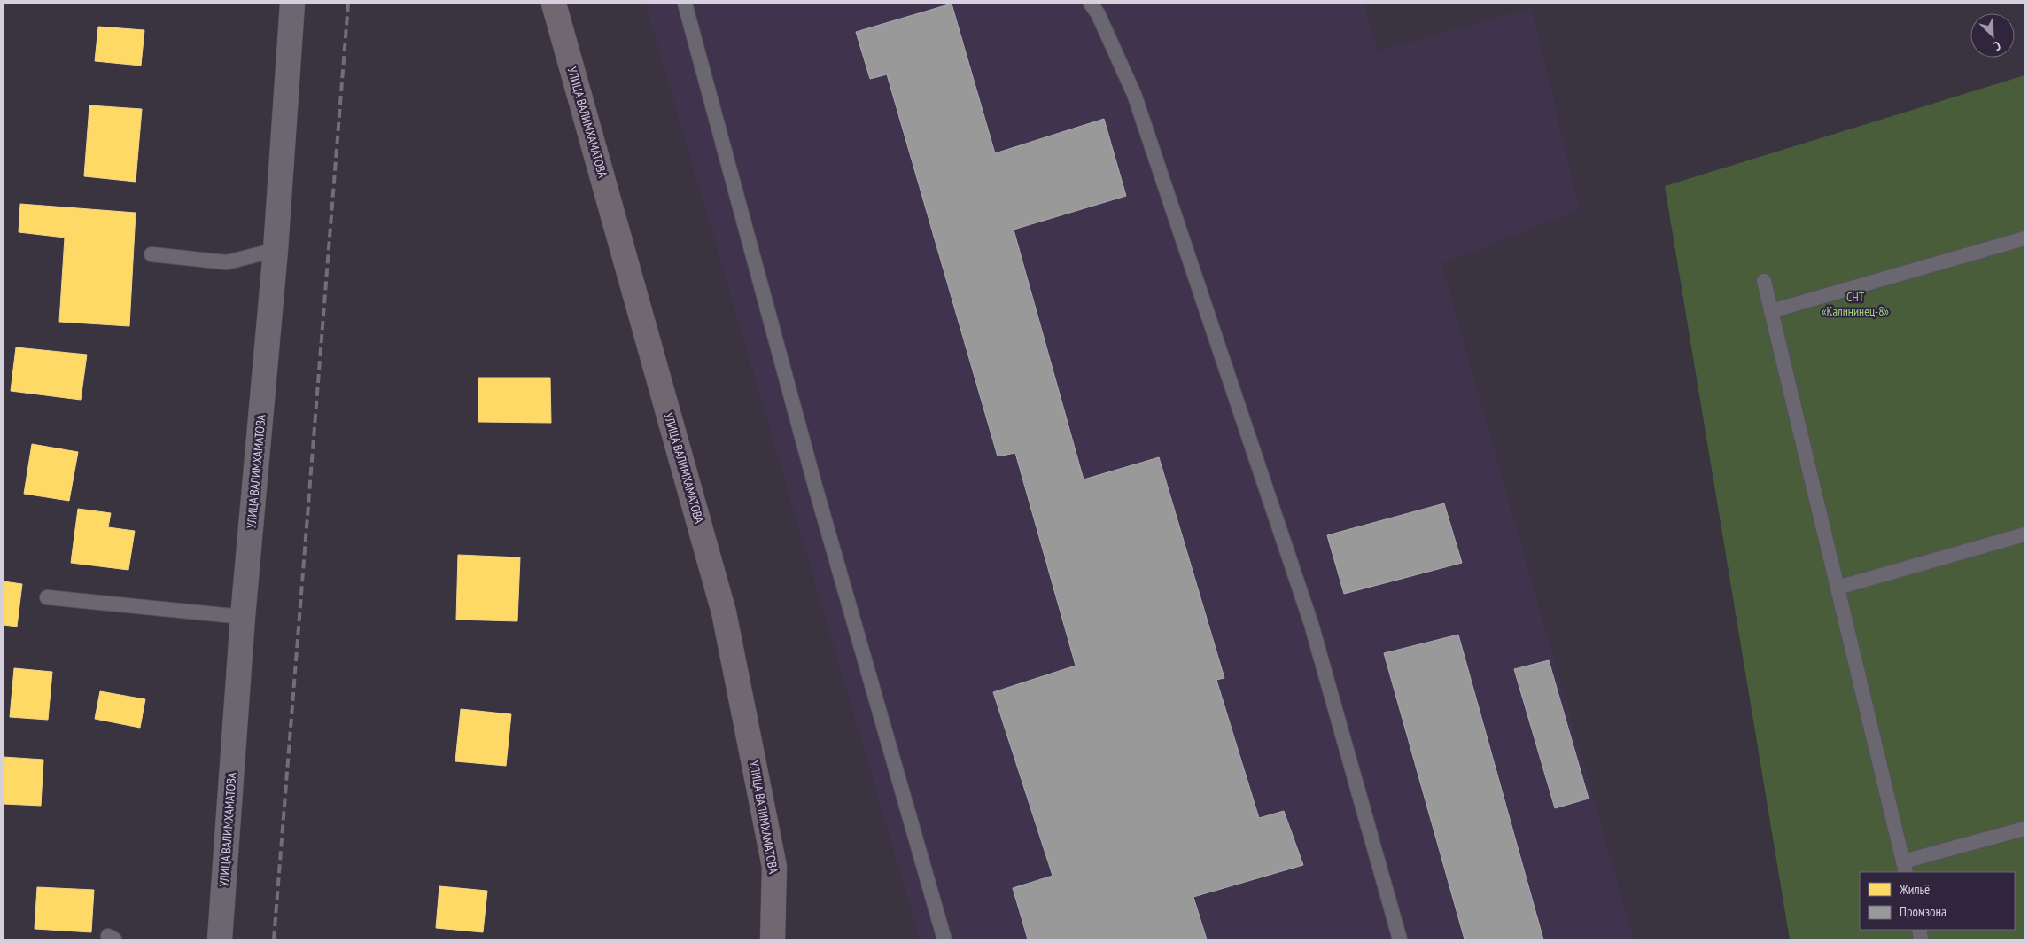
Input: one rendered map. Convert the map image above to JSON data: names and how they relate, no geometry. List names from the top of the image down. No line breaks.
{"streets":{"main road":["УЛИЦА ВАЛИМХАМАТОВА"]},"parks":["СНТ «Калининец-8»"],"legend":["Жильё","Промзона"],"north":"bottom right"}
